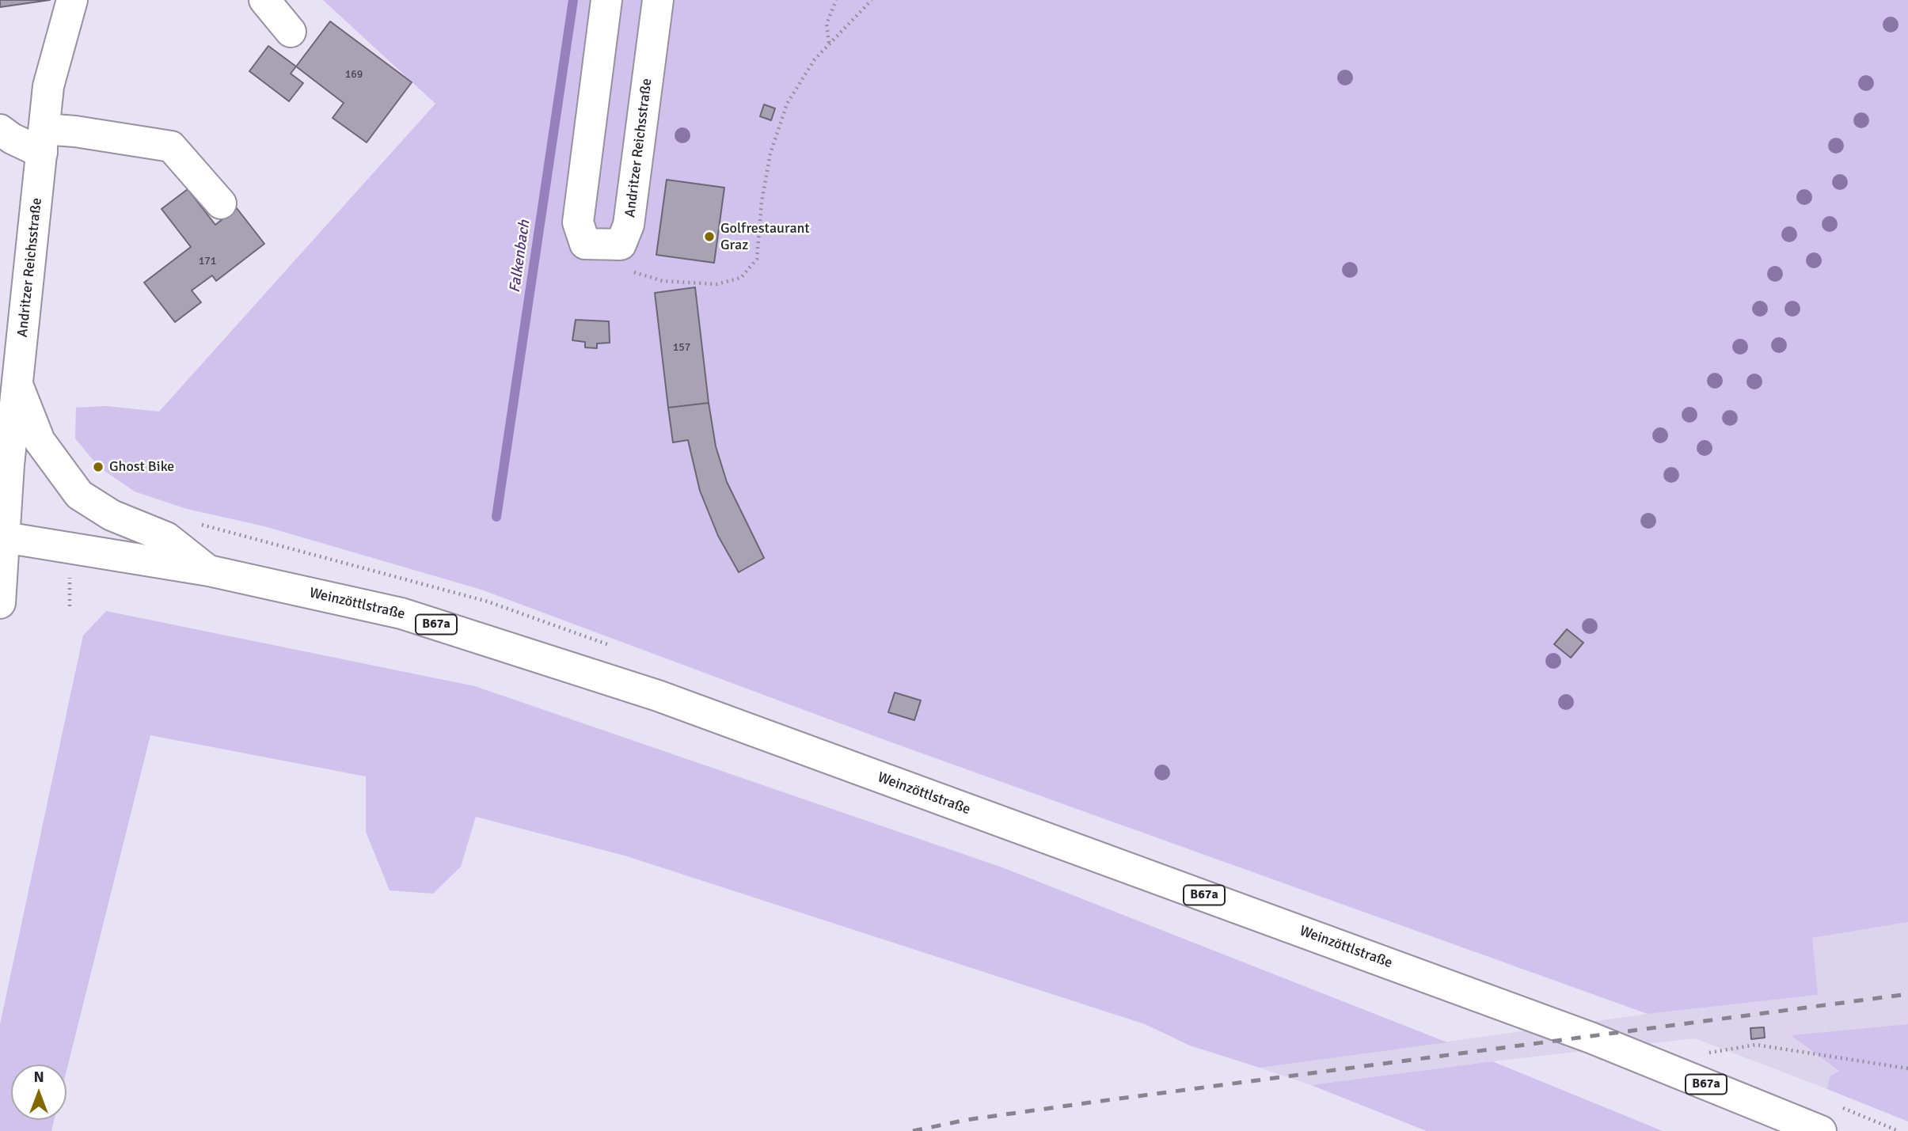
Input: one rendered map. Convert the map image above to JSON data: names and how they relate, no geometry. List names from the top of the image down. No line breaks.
{"streets":{"main road":["Andritzer Reichsstraße","Weinzöttlstraße","B67a"]},"crossings":[["Andritzer Reichsstraße","Weinzöttlstraße"]],"water":["Falkenbach"],"places":["Golfrestaurant Graz","Ghost Bike"],"house_numbers":["169","171","157"],"north":"top"}
